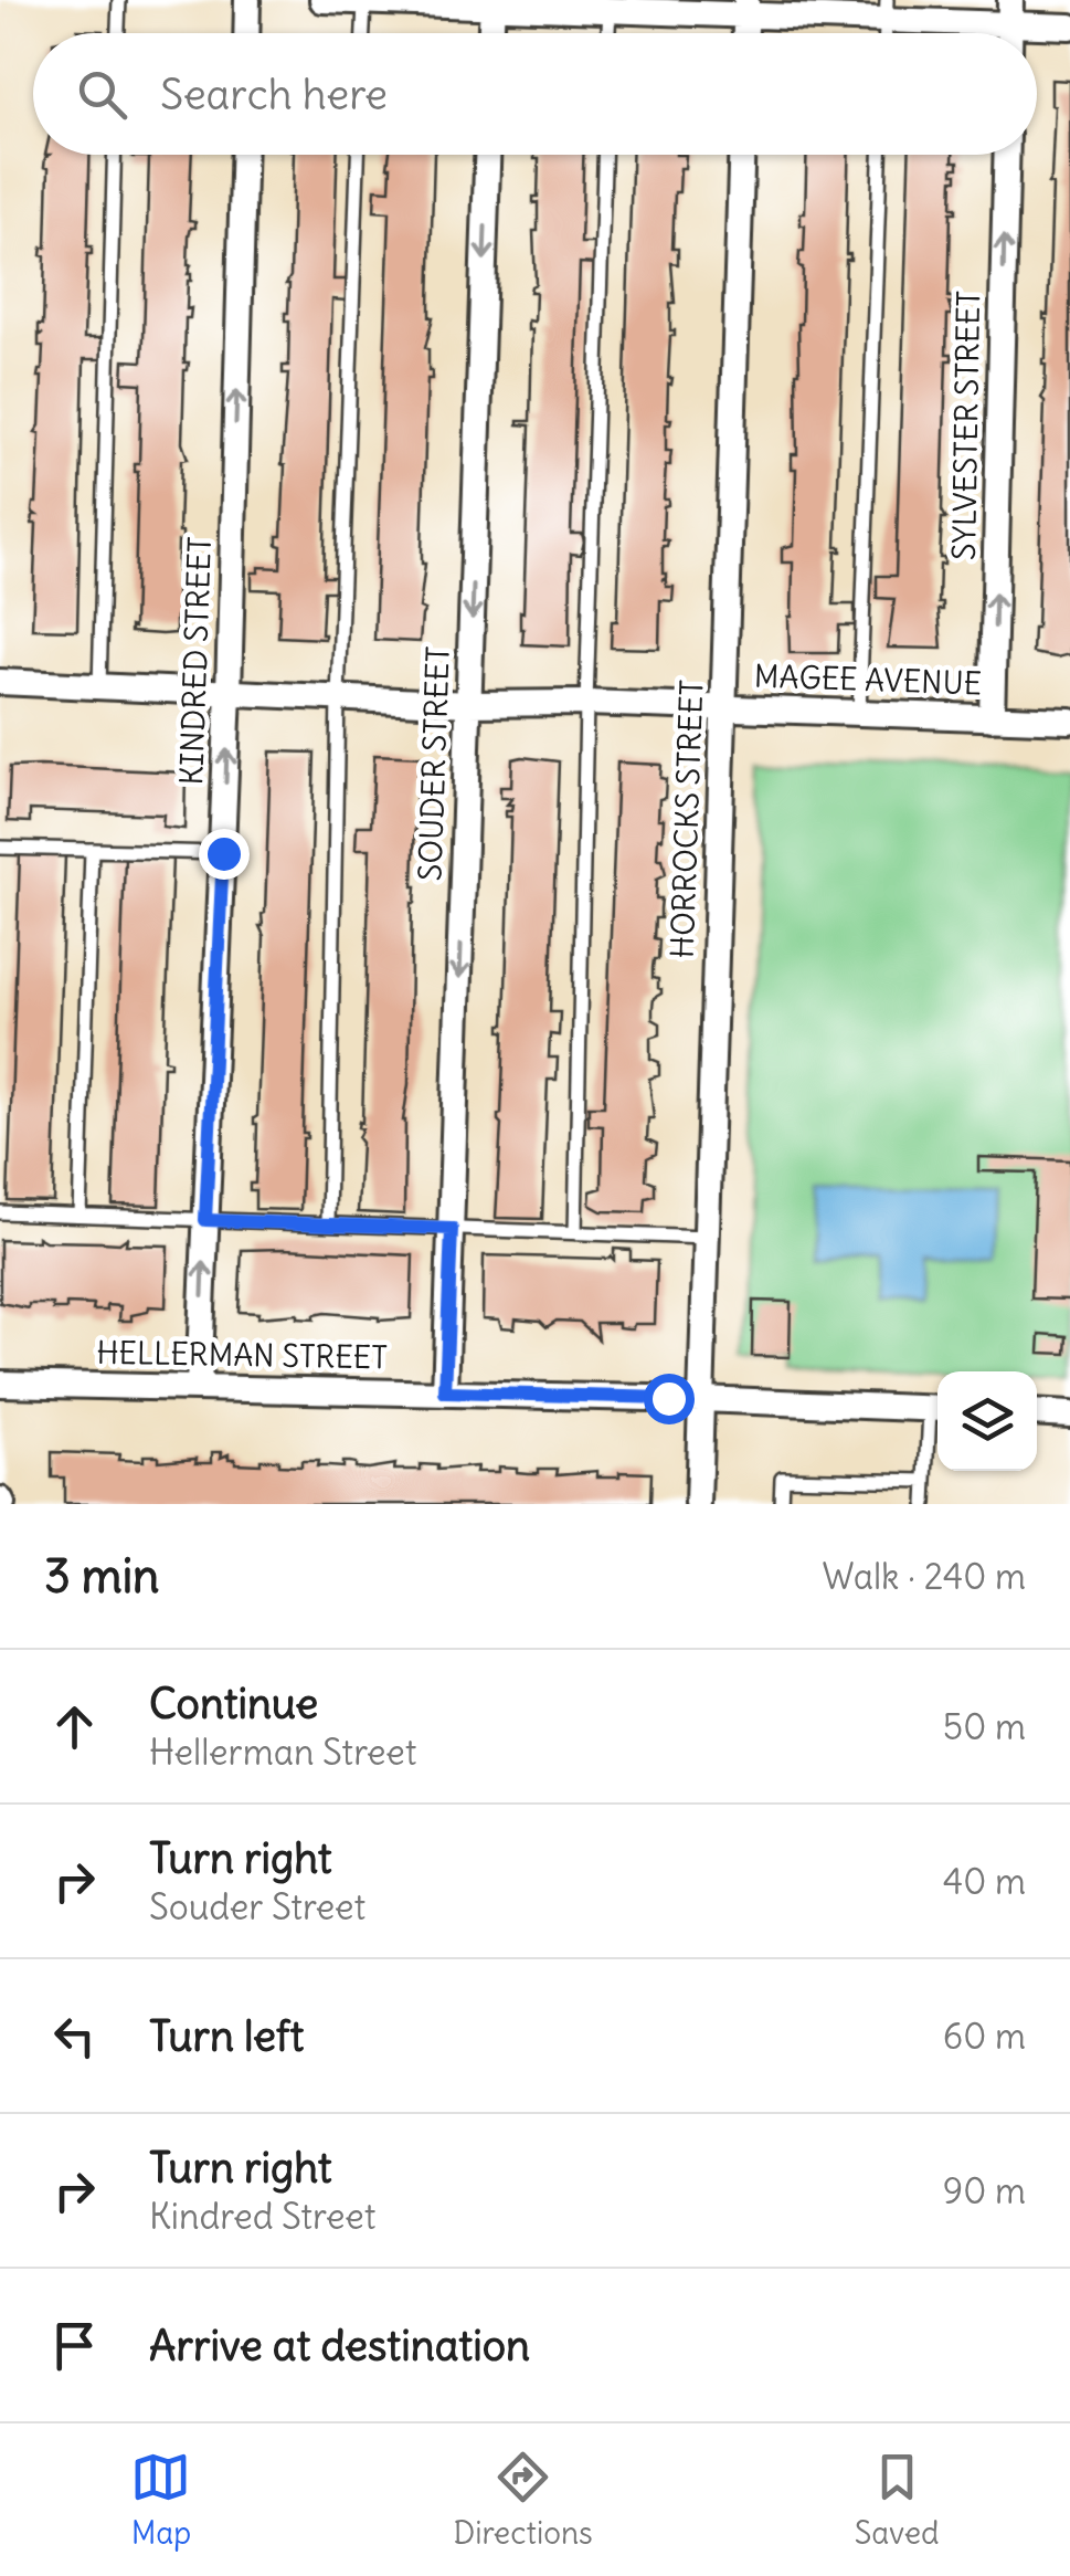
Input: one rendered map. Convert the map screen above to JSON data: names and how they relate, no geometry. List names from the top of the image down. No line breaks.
{"streets":{"street":["SYLVESTER STREET","KINDRED STREET","MAGEE AVENUE","SOUDER STREET","HORROCKS STREET","HELLERMAN STREET"]},"crossings":[["SYLVESTER STREET","MAGEE AVENUE"],["KINDRED STREET","MAGEE AVENUE"],["KINDRED STREET","HELLERMAN STREET"],["MAGEE AVENUE","SOUDER STREET"],["MAGEE AVENUE","HORROCKS STREET"],["SOUDER STREET","HELLERMAN STREET"],["HORROCKS STREET","HELLERMAN STREET"]],"one_way":["SYLVESTER STREET","KINDRED STREET","SOUDER STREET"],"page":{"search":"Search here","heading":["3 min","Walk · 240 m"],"list":[["Continue","Hellerman Street","50 m"],["Turn right","Souder Street","40 m"],["Turn left","60 m"],["Turn right","Kindred Street","90 m"],"Arrive at destination"],"nav":["Map","Directions","Saved"]}}
